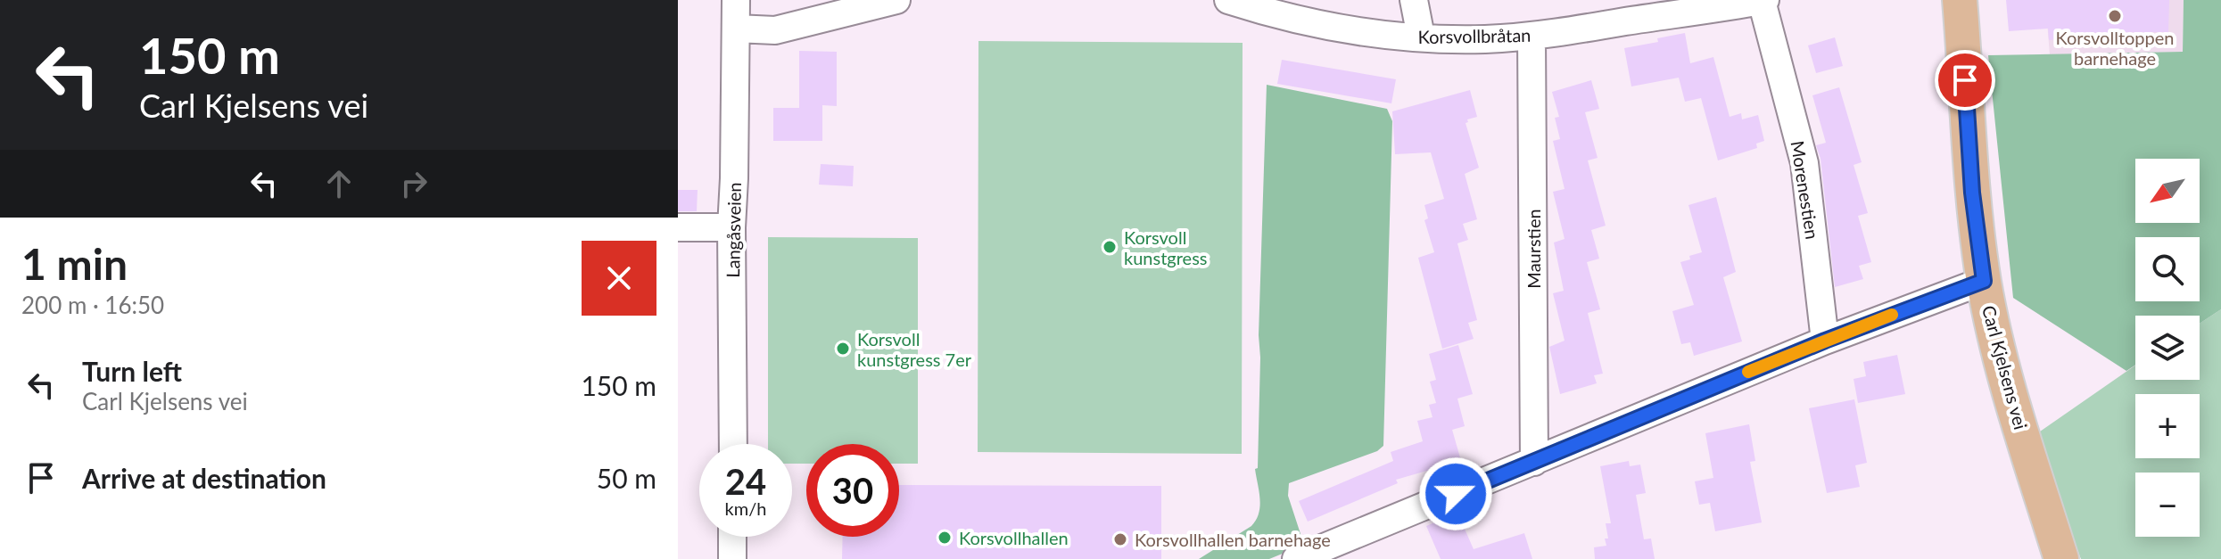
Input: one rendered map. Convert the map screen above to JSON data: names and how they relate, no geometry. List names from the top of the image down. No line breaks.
{"streets":{"main road":["Carl Kjelsens vei"],"street":["Korsvollbråtan","Morenestien","Langåsveien","Maurstien"]},"crossings":[["Korsvollbråtan","Morenestien"],["Korsvollbråtan","Maurstien"]],"places":["Korsvolltoppen barnehage","Korsvoll kunstgress","Korsvoll kunstgress 7er","Korsvollhallen","Korsvollhallen barnehage"],"north":"bottom left","page":{"turn":["150 m","Carl Kjelsens vei"],"map_buttons":["+","−"],"heading":["1 min","200 m · 16:50"],"list":[{"name":"Turn left","note":"Carl Kjelsens vei","value":"150 m"},{"name":"Arrive at destination","value":"50 m"}],"speed":"24 km/h","limit":"30"}}
